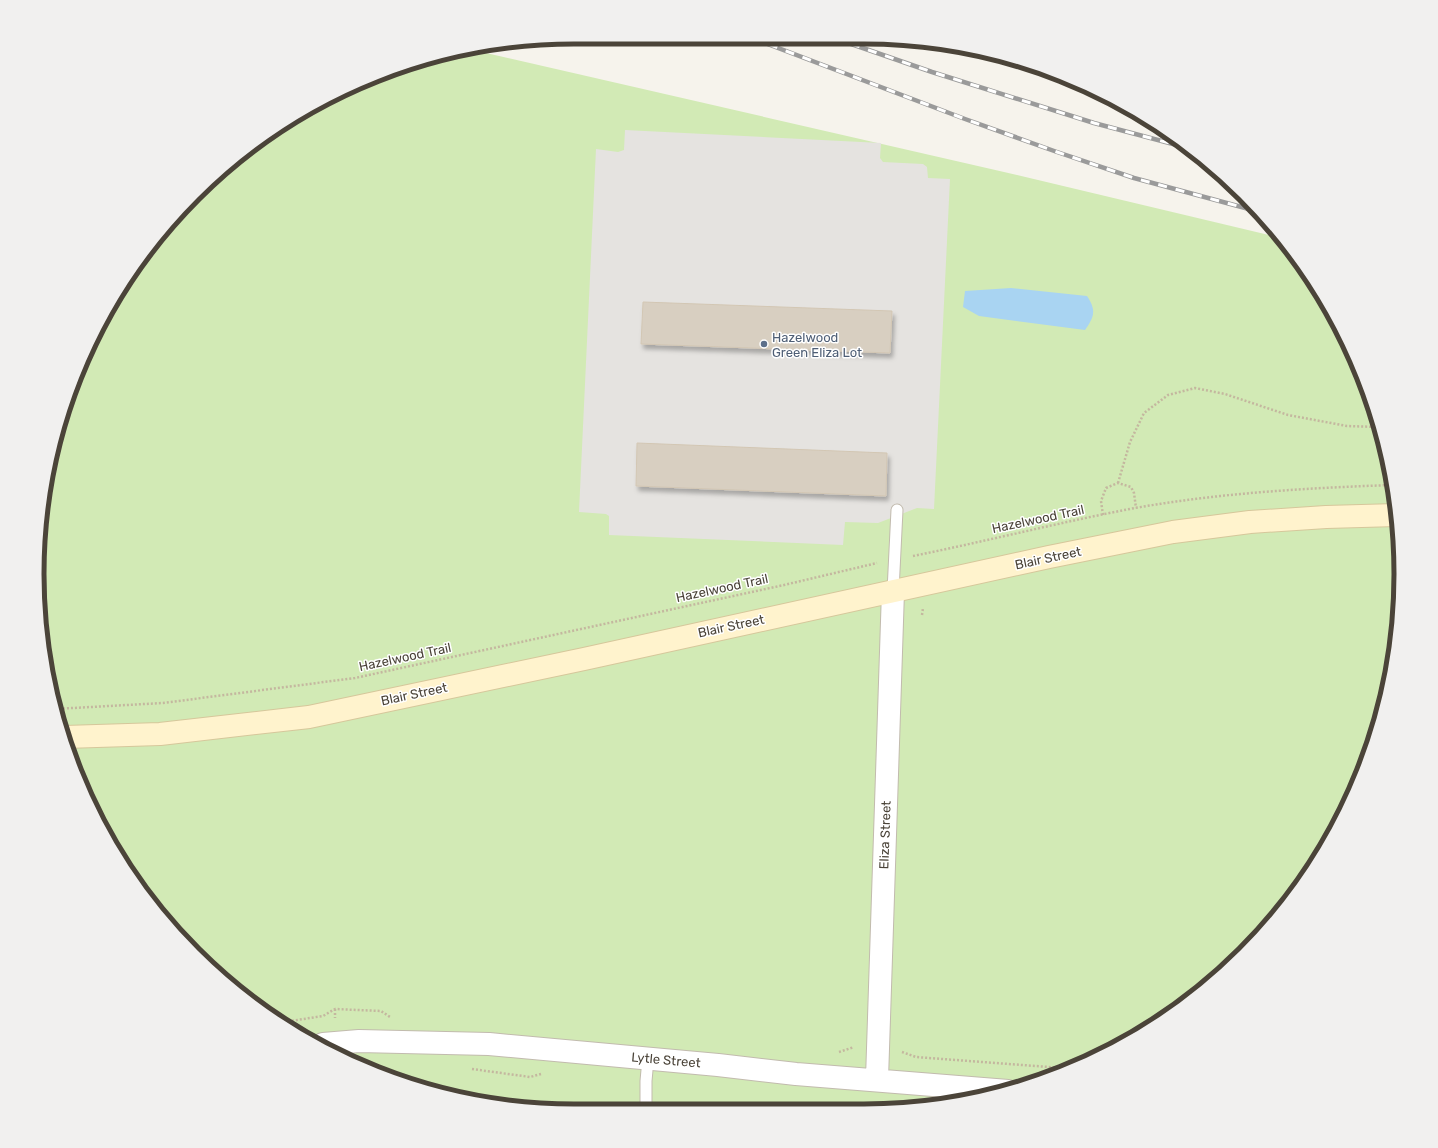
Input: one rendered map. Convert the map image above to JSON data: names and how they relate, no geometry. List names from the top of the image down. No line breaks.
{"streets":{"street":["Blair Street","Eliza Street","Lytle Street"],"path":["Hazelwood Trail"]},"crossings":[["Blair Street","Eliza Street"],["Eliza Street","Lytle Street"]],"places":["Hazelwood Green Eliza Lot"]}
